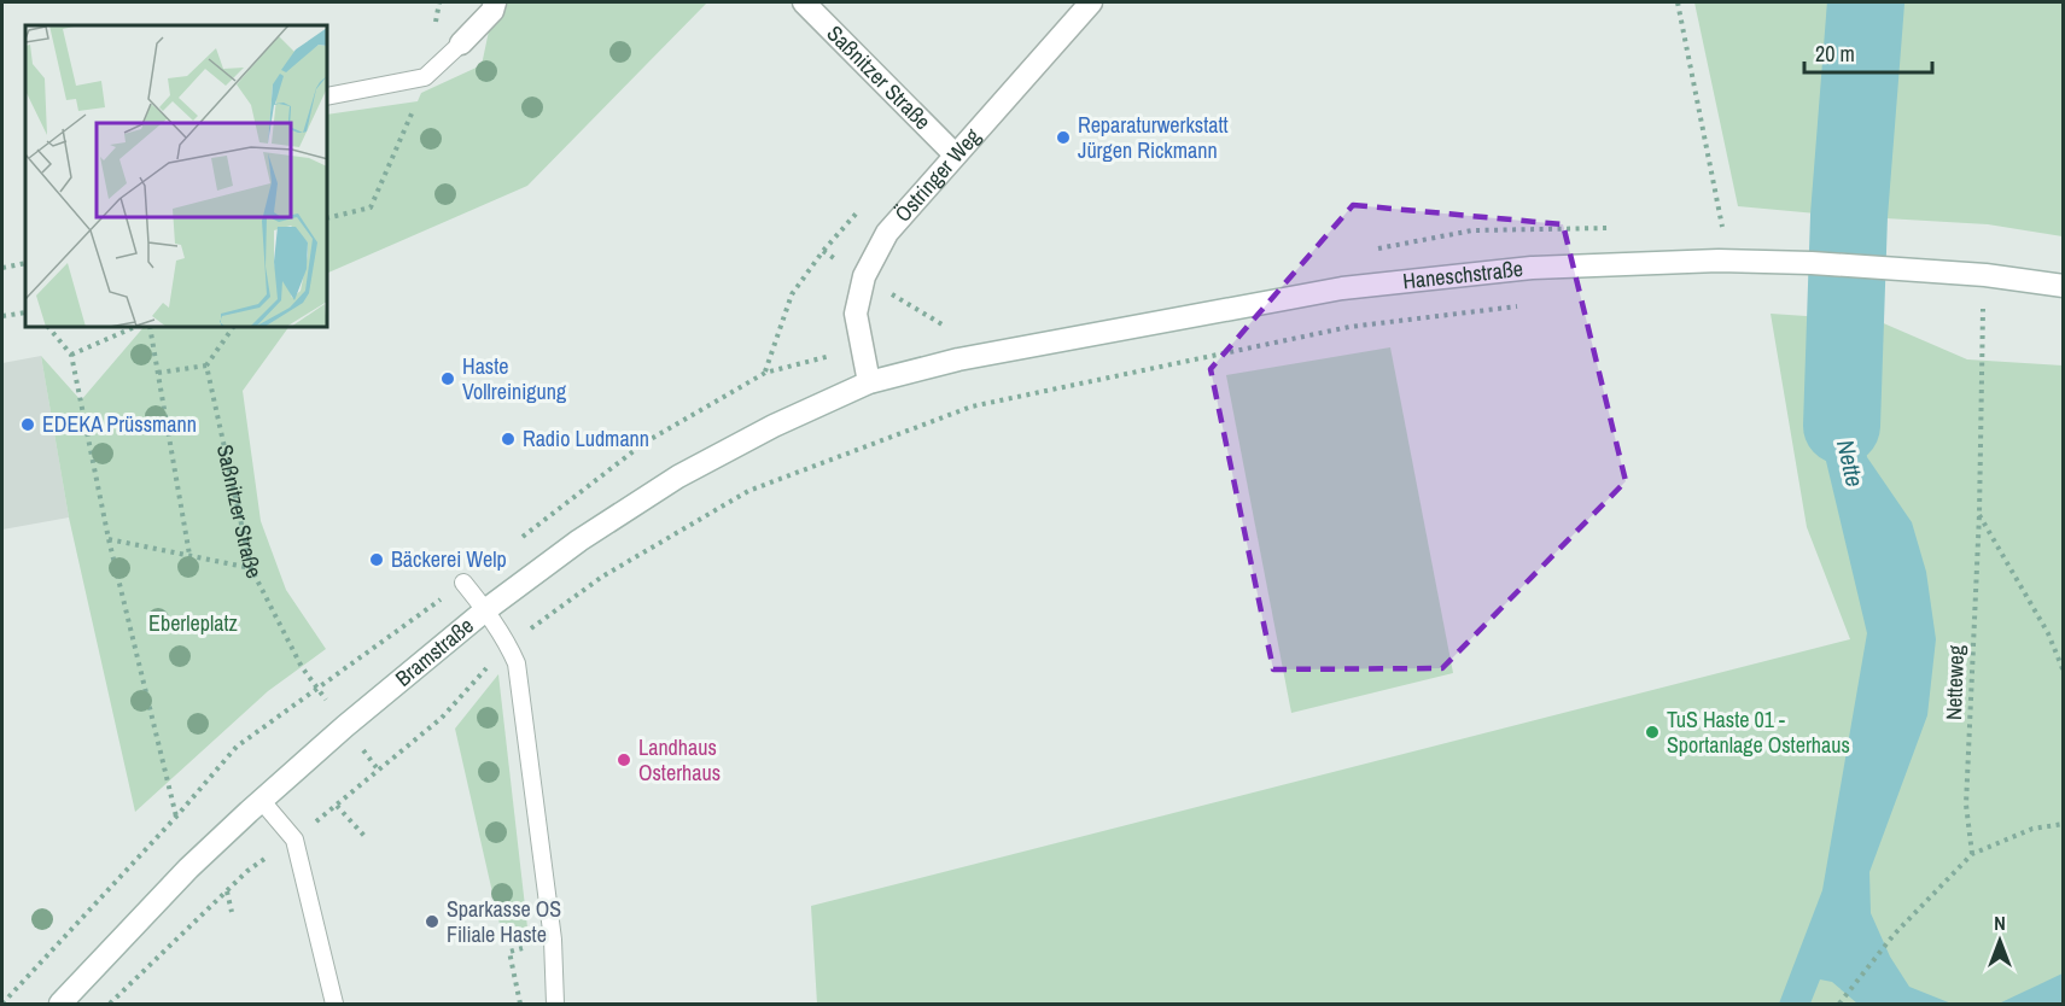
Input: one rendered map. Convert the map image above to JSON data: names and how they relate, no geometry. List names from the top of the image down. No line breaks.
{"streets":{"street":["Saßnitzer Straße","Östringer Weg","Haneschstraße","Bramstraße"],"path":["Netteweg"]},"crossings":[["Saßnitzer Straße","Östringer Weg"],["Östringer Weg","Haneschstraße"],["Östringer Weg","Bramstraße"],["Haneschstraße","Bramstraße"]],"water":["Nette"],"parks":["Eberleplatz"],"places":["Reparaturwerkstatt Jürgen Rickmann","Haste Vollreinigung","EDEKA Prüssmann","Radio Ludmann","Bäckerei Welp","TuS Haste 01 - Sportanlage Osterhaus","Landhaus Osterhaus","Sparkasse OS Filiale Haste"],"scale_bar":"20 m","north":"top"}
